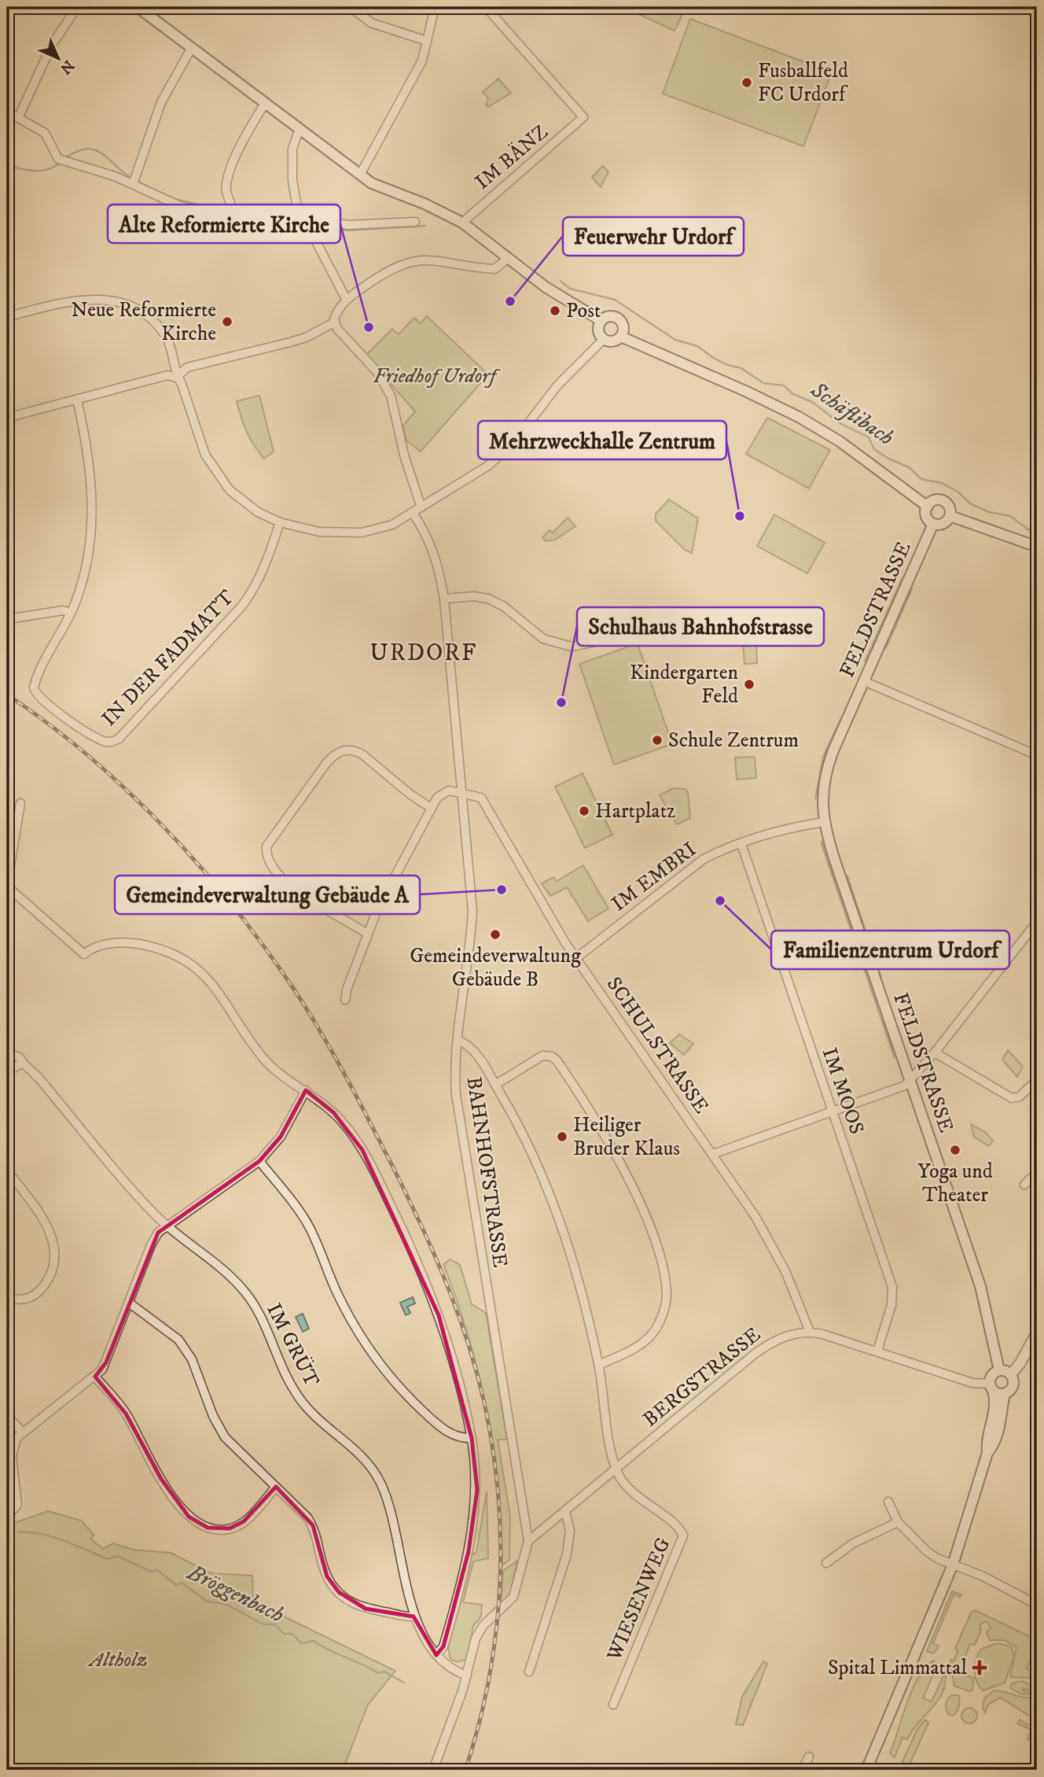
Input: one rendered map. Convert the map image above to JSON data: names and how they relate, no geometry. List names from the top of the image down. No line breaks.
{"streets":{"main road":["FELDSTRASSE"],"street":["IM BÄNZ","IN DER FADMATT","IM EMBRI","SCHULSTRASSE","IM MOOS","BAHNHOFSTRASSE","IM GRÜT","BERGSTRASSE","WIESENWEG"]},"crossings":[["FELDSTRASSE","IM EMBRI"],["FELDSTRASSE","BERGSTRASSE"],["IM EMBRI","SCHULSTRASSE"],["IM EMBRI","IM MOOS"],["SCHULSTRASSE","BAHNHOFSTRASSE"],["SCHULSTRASSE","BERGSTRASSE"],["IM MOOS","BERGSTRASSE"],["BAHNHOFSTRASSE","IM GRÜT"],["BAHNHOFSTRASSE","BERGSTRASSE"],["BERGSTRASSE","WIESENWEG"]],"districts":["URDORF"],"water":["Schäflibach","Bröggenbach"],"parks":["Friedhof Urdorf","Altholz"],"places":{"other":["Fusballfeld FC Urdorf","Feuerwehr Urdorf","Post","Neue Reformierte Kirche","Alte Reformierte Kirche","Mehrzweckhalle Zentrum","Kindergarten Feld","Schulhaus Bahnhofstrasse","Schule Zentrum","Hartplatz","Gemeindeverwaltung Gebäude A","Familienzentrum Urdorf","Gemeindeverwaltung Gebäude B","Heiliger Bruder Klaus","Yoga und Theater"],"health":["Spital Limmattal"]},"north":"bottom right"}
